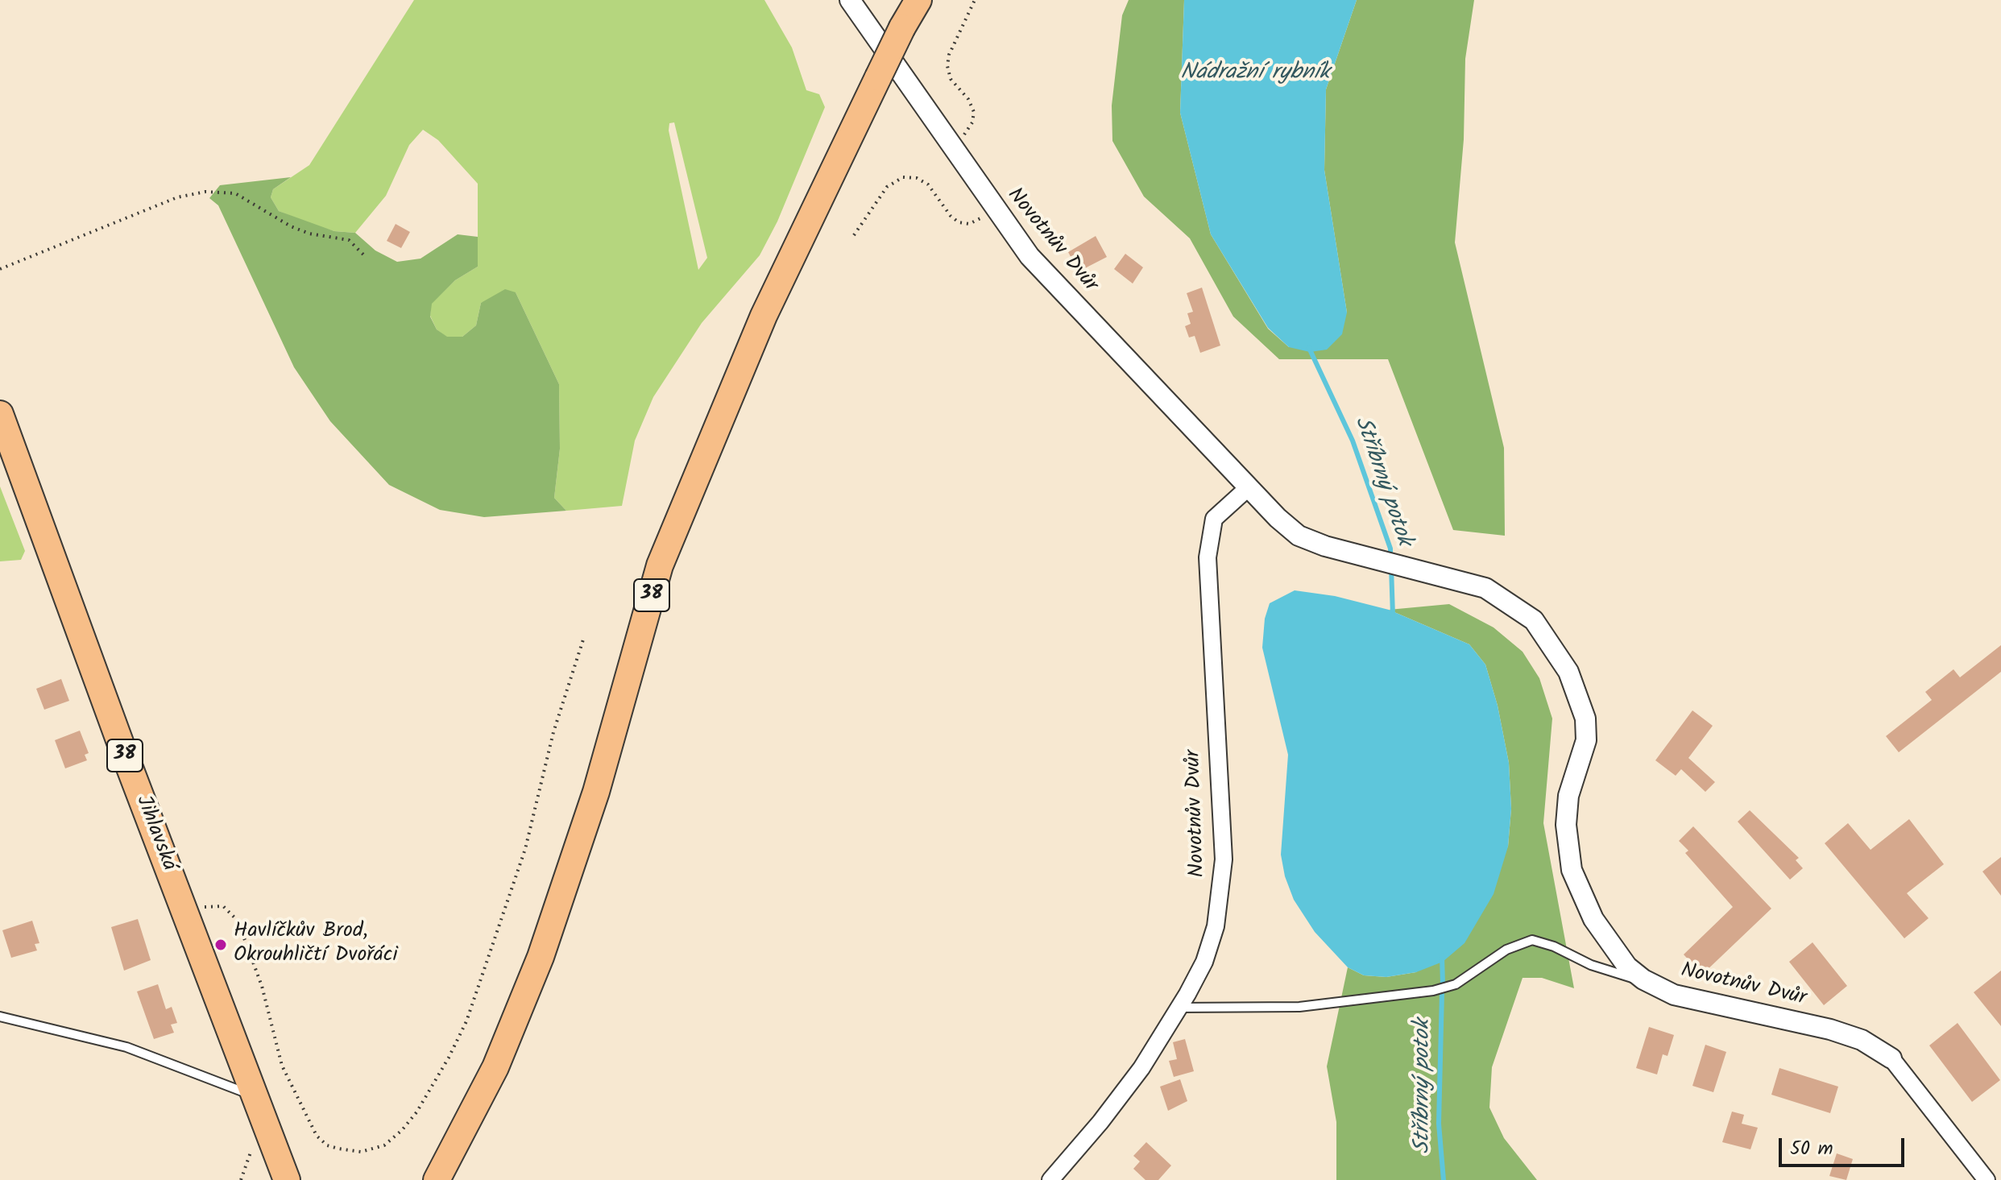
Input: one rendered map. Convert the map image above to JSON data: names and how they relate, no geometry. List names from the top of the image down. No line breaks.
{"streets":{"main road":["38","Jihlavská"],"street":["Novotnův Dvůr"]},"water":["Nádražní rybník","Stříbrný potok"],"places":["Havlíčkův Brod, Okrouhličtí Dvořáci"],"scale_bar":"50 m"}
